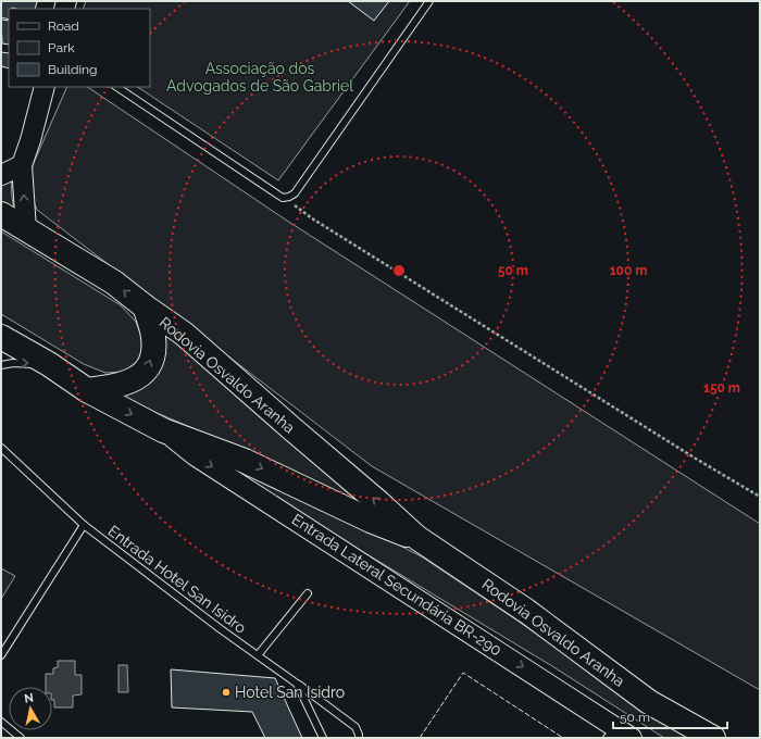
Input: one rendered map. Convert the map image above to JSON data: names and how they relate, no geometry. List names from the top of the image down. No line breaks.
{"streets":{"highway":["Rodovia Osvaldo Aranha"],"main road":["Entrada Lateral Secundária BR-290"],"lane":["Entrada Hotel San Isidro"]},"crossings":[["Rodovia Osvaldo Aranha","Entrada Lateral Secundária BR-290"]],"one_way":["Entrada Lateral Secundária BR-290"],"parks":["Associação dos Advogados de São Gabriel"],"places":["Hotel San Isidro"],"legend":["Road","Park","Building"],"scale_bar":"50 m","north":"top","rings":["50 m","100 m","150 m"]}
